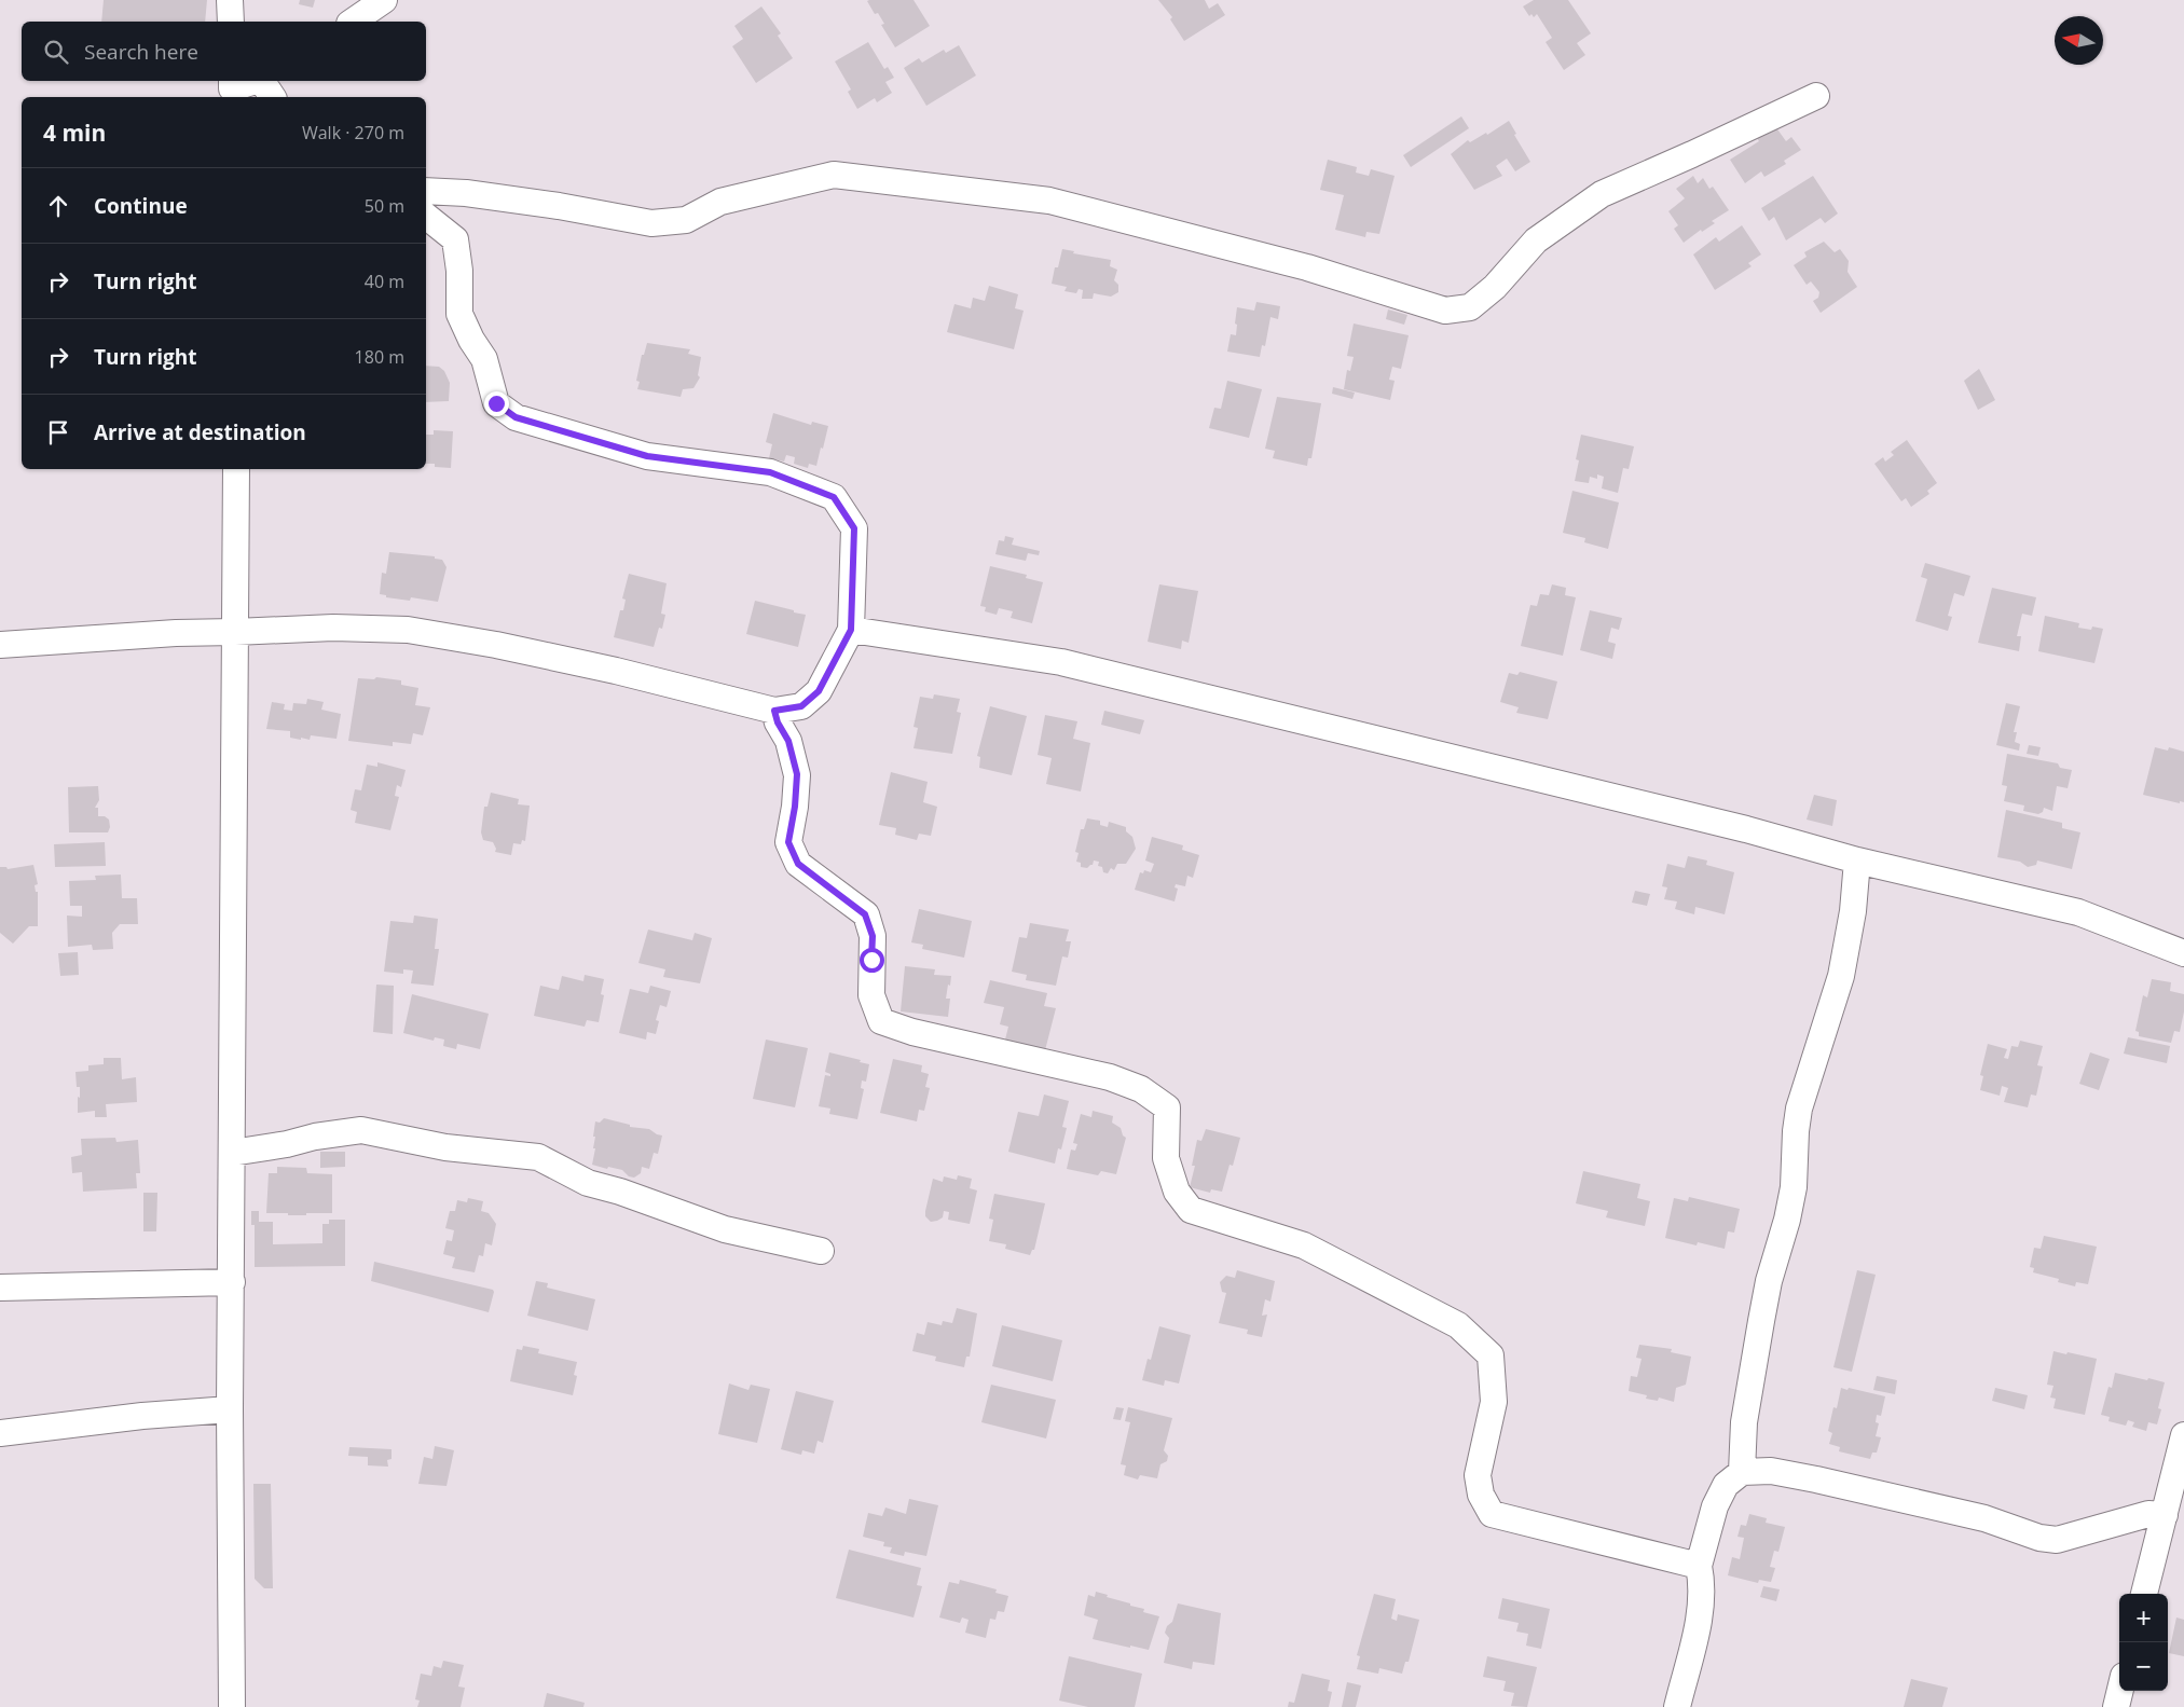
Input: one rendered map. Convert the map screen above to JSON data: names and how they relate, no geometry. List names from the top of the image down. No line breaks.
{"north":"left","page":{"search":"Search here","heading":["4 min","Walk · 270 m"],"list":[["Continue","50 m"],["Turn right","40 m"],["Turn right","180 m"],"Arrive at destination"],"map_buttons":["+","−"]}}
